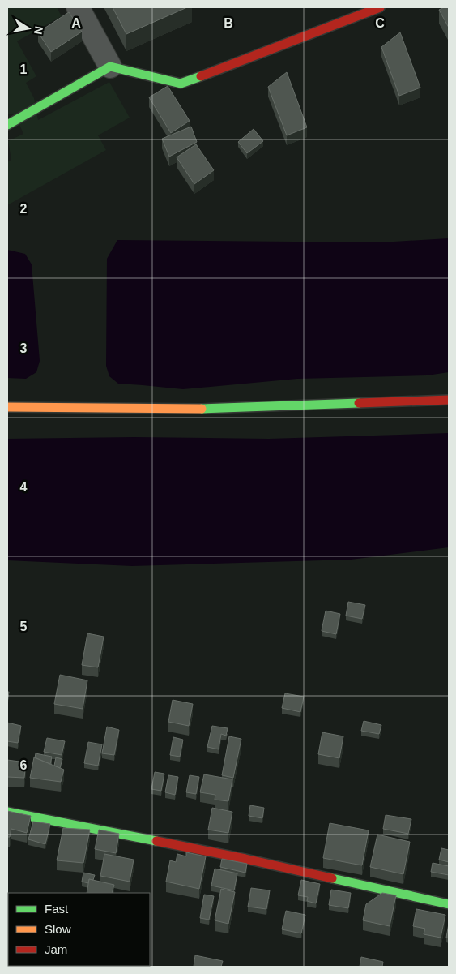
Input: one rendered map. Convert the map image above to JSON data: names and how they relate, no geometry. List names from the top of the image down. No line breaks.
{"legend":["Fast","Slow","Jam"],"north":"right","grid":{"columns":["A","B","C"],"rows":["1","2","3","4","5","6"]}}
